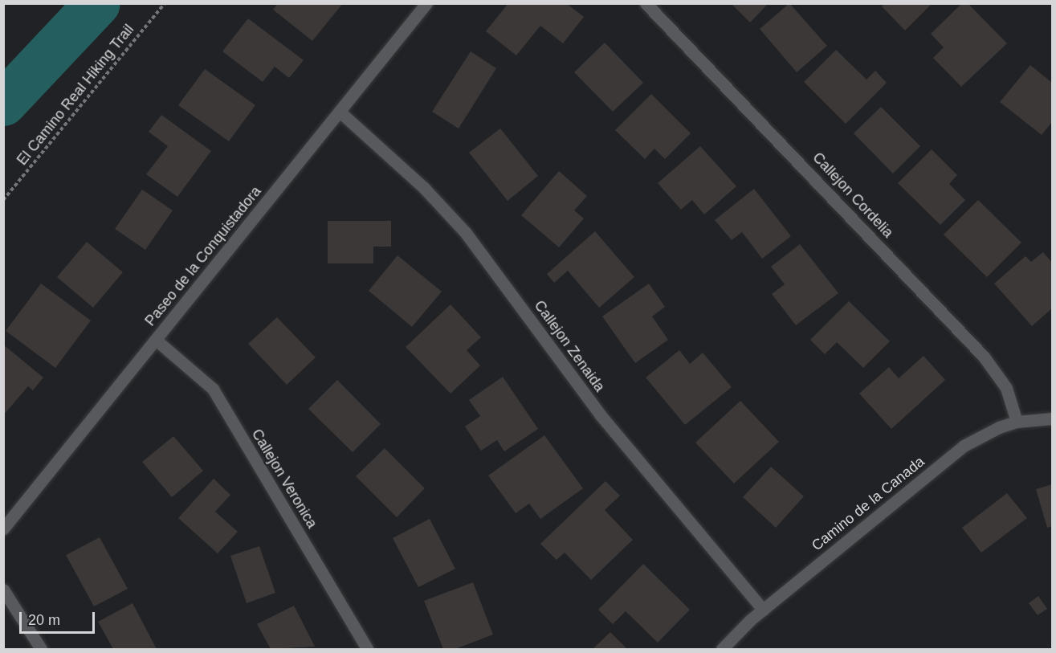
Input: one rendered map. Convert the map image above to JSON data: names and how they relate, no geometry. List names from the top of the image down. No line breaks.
{"streets":{"street":["Callejon Cordelia","Paseo de la Conquistadora","Callejon Zenaida","Callejon Veronica","Camino de la Canada"],"path":["El Camino Real Hiking Trail"]},"crossings":[["Callejon Cordelia","Camino de la Canada"],["Paseo de la Conquistadora","Callejon Zenaida"],["Paseo de la Conquistadora","Callejon Veronica"],["Callejon Zenaida","Camino de la Canada"]],"scale_bar":"20 m"}
